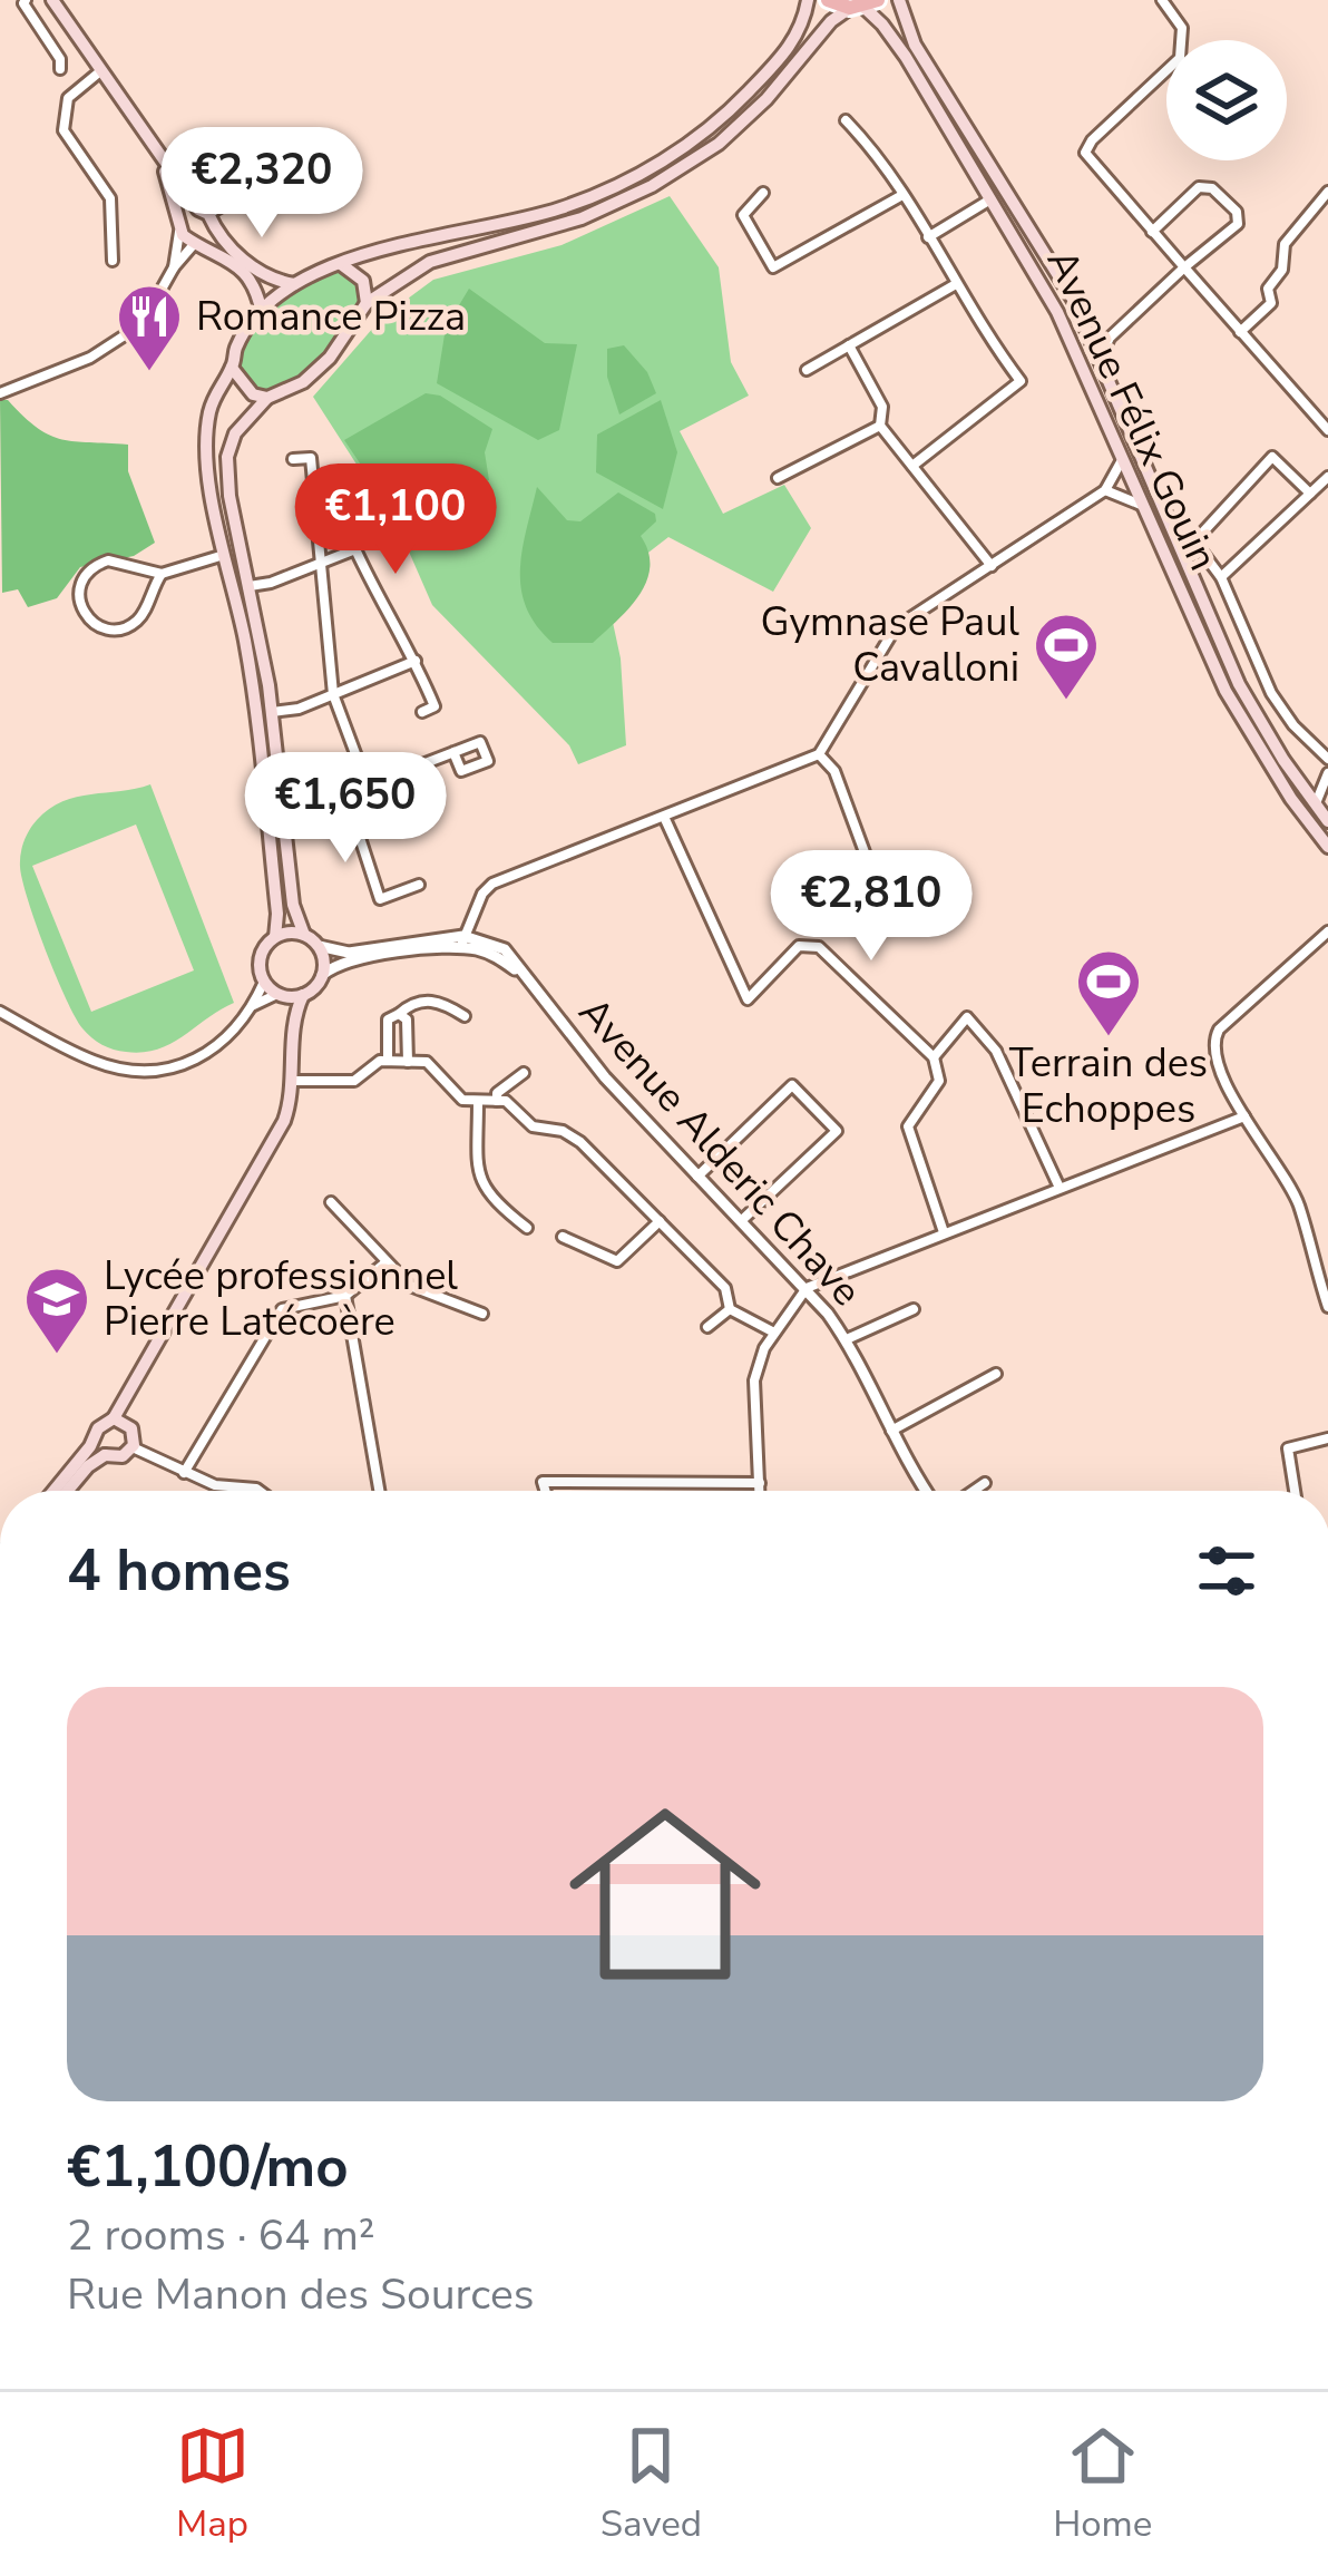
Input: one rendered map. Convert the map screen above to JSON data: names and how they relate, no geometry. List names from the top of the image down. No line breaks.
{"streets":{"main road":["Avenue Félix Gouin"],"street":["Avenue Alderic Chave"]},"places":{"restaurant":["Romance Pizza"],"sports":["Gymnase Paul Cavalloni","Terrain des Echoppes"],"school or university":["Lycée professionnel Pierre Latécoère"]},"page":{"price":["€2,320","€1,100","€1,650","€2,810"],"heading":"4 homes","list":[{"name":"€1,100/mo","note":"2 rooms · 64 m² · Rue Manon des Sources"}],"tabs":["Map","Saved","Home"]}}
